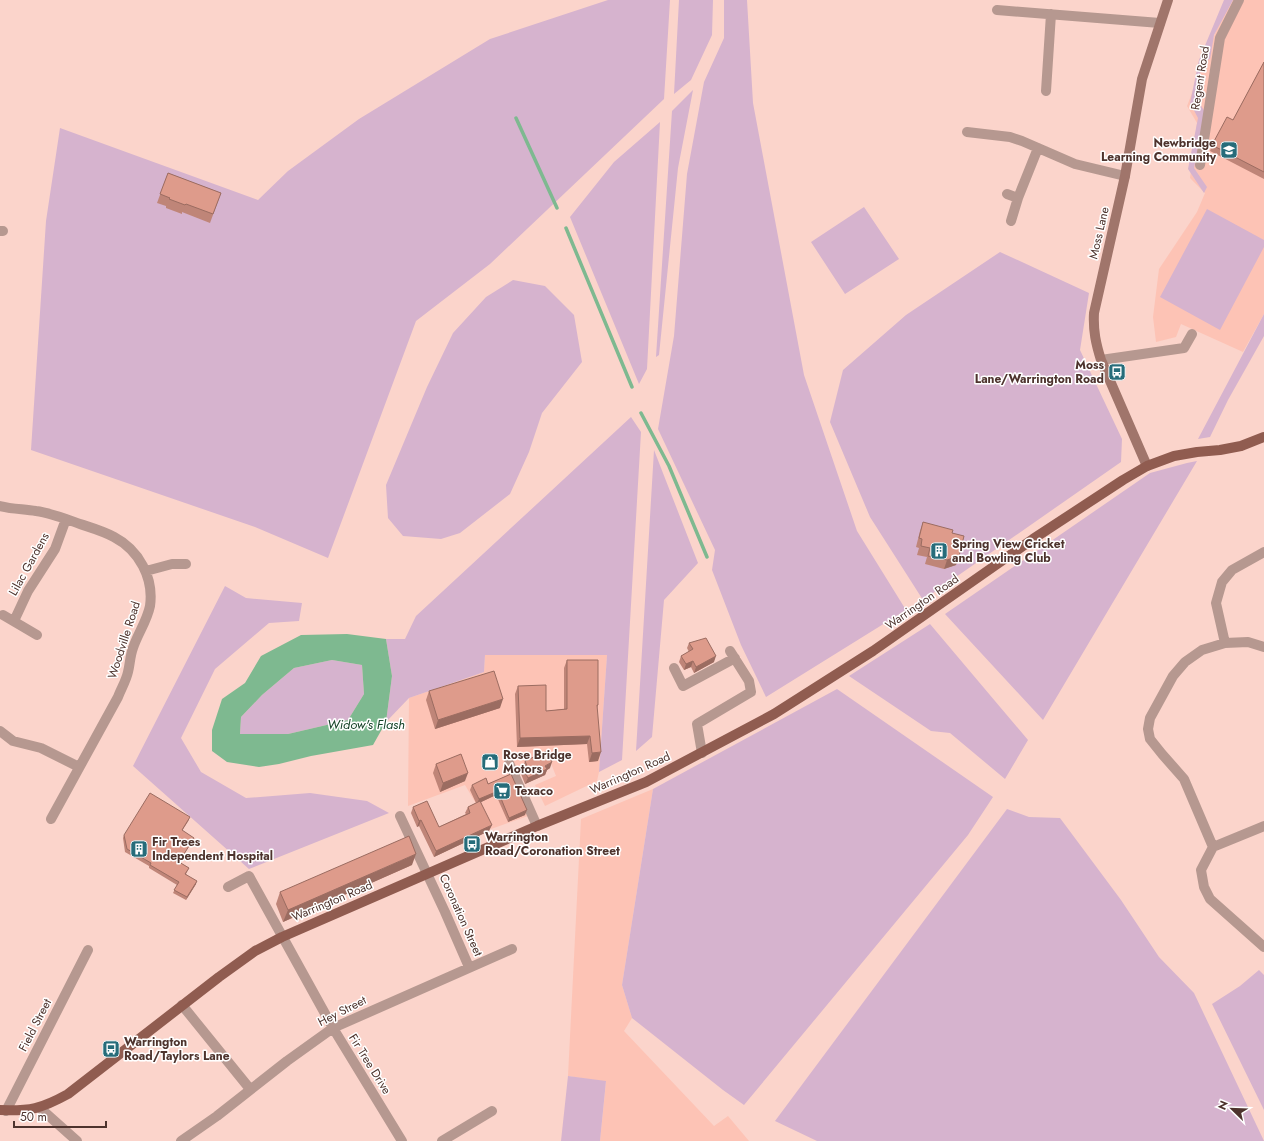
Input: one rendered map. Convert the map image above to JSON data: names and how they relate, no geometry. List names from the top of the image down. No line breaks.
{"streets":{"main road":["Warrington Road"],"street":["Regent Road","Moss Lane","Lilac Gardens","Woodville Road","Coronation Street","Hey Street","Field Street","Fir Tree Drive"]},"crossings":[["Moss Lane","Warrington Road"],["Lilac Gardens","Woodville Road"],["Warrington Road","Coronation Street"],["Warrington Road","Field Street"],["Warrington Road","Fir Tree Drive"],["Coronation Street","Hey Street"],["Hey Street","Fir Tree Drive"]],"water":["Widow's Flash"],"places":{"school or university":["Newbridge Learning Community"],"bus stop":["Moss Lane/Warrington Road","Warrington Road/Coronation Street","Warrington Road/Taylors Lane"],"building":["Spring View Cricket and Bowling Club","Fir Trees Independent Hospital"],"shop":["Rose Bridge Motors"],"supermarket":["Texaco"]},"scale_bar":"50 m","north":"top left"}
